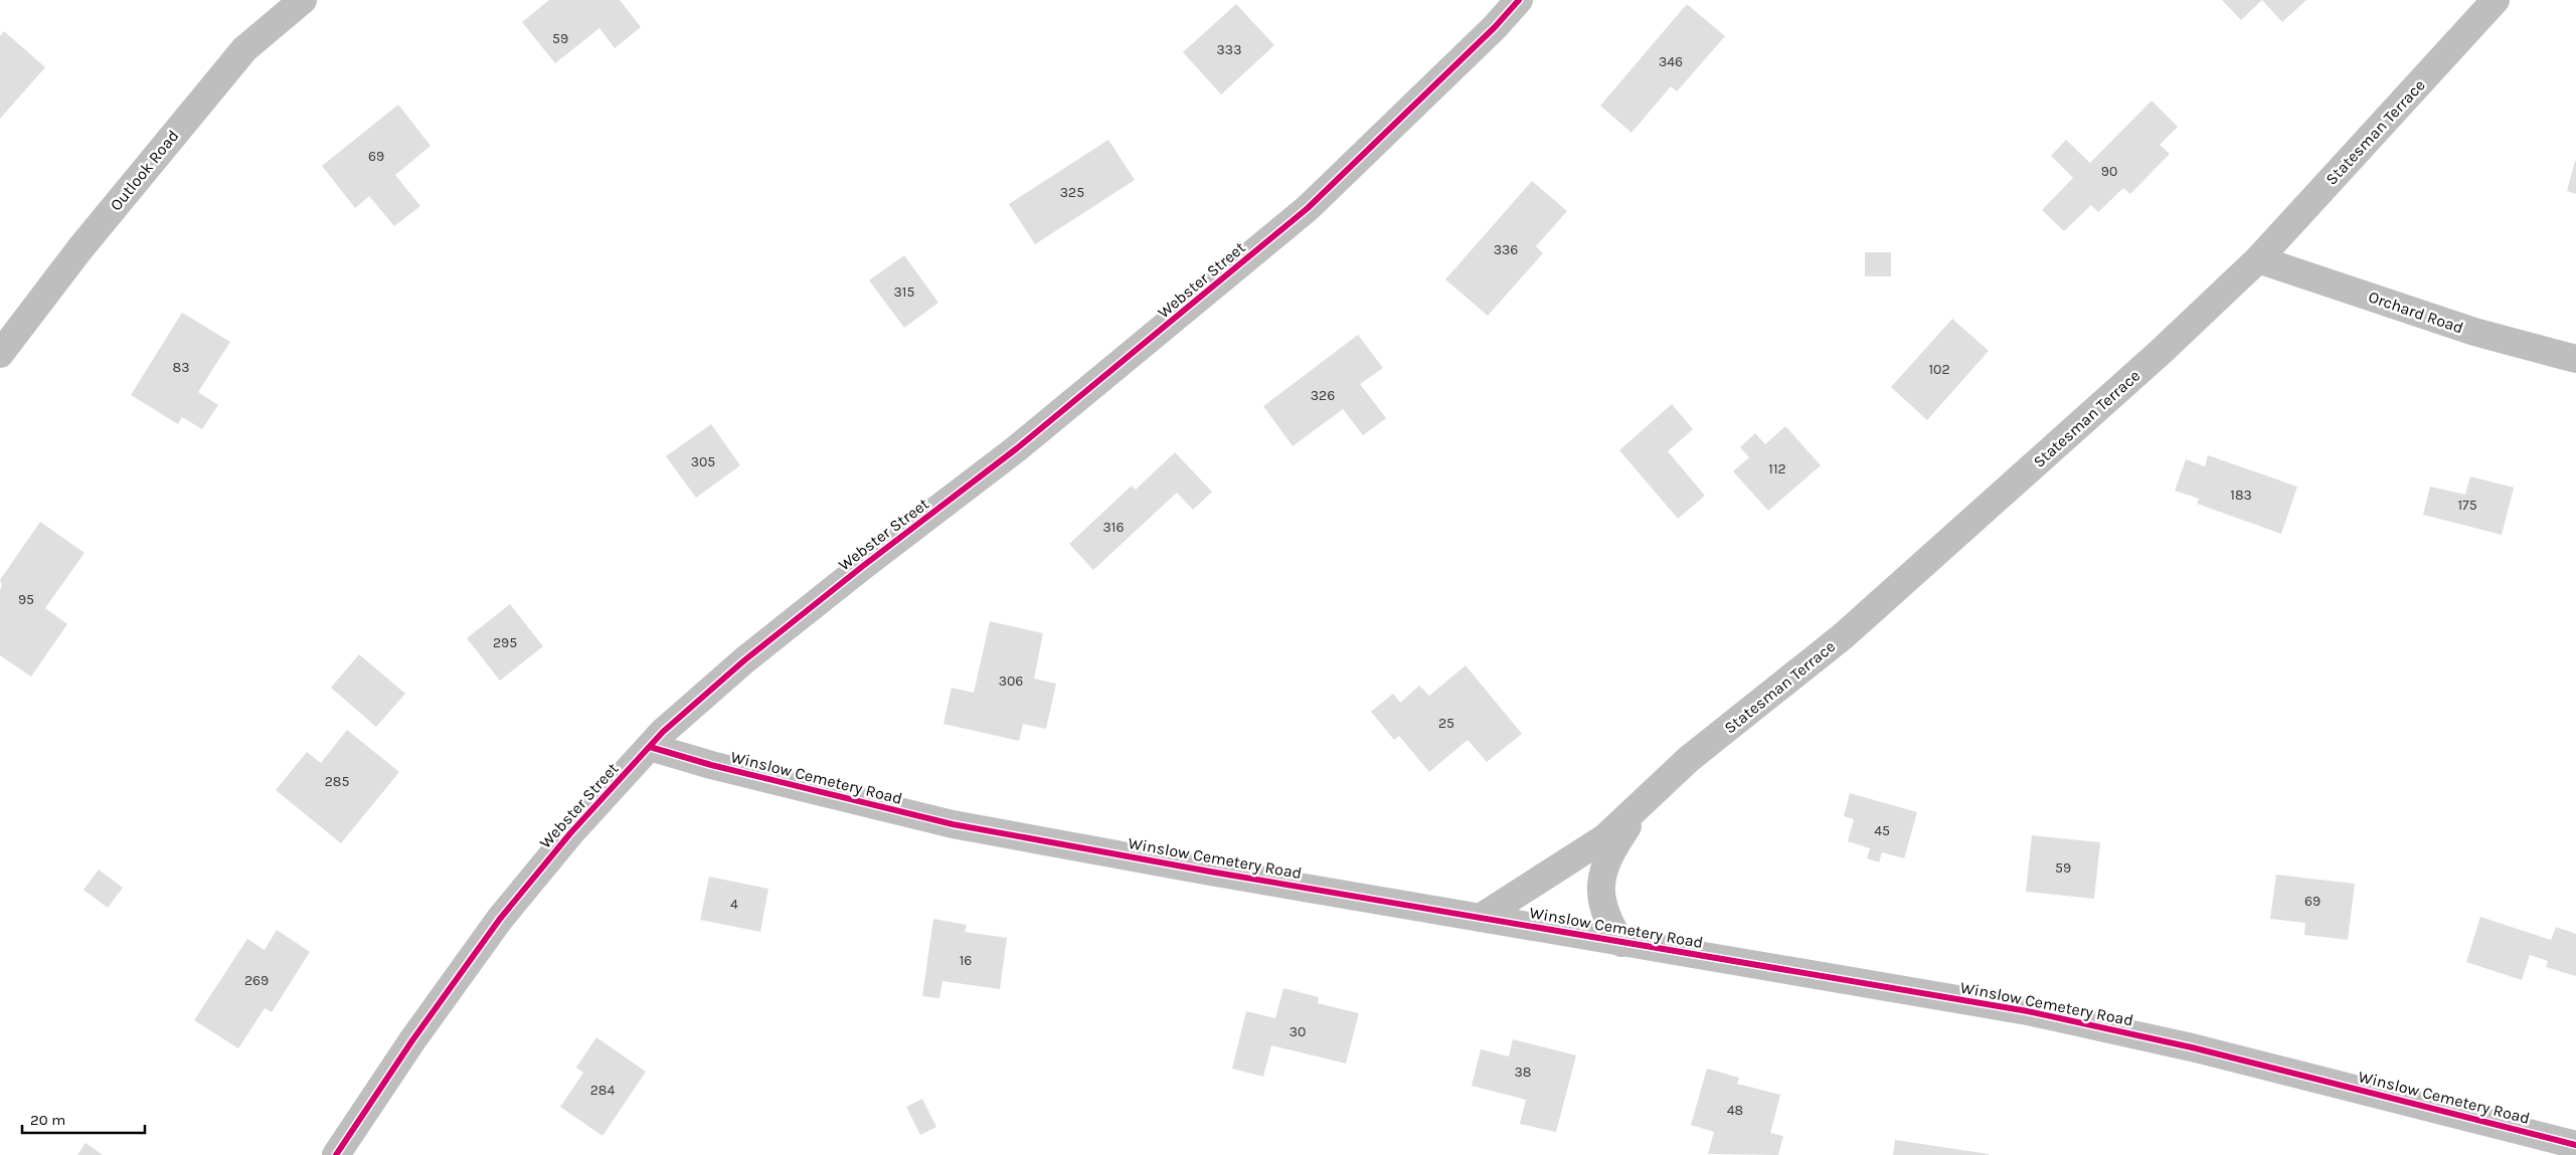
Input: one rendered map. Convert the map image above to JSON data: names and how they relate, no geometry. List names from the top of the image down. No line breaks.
{"streets":{"street":["Statesman Terrace","Outlook Road","Webster Street","Orchard Road","Winslow Cemetery Road"]},"crossings":[["Statesman Terrace","Orchard Road"],["Statesman Terrace","Winslow Cemetery Road"],["Webster Street","Winslow Cemetery Road"]],"house_numbers":["59","333","346","69","90","325","336","315","83","102","326","305","112","183","175","316","95","295","306","25","285","45","59","69","4","16","269","30","38","284","48"],"scale_bar":"20 m"}
